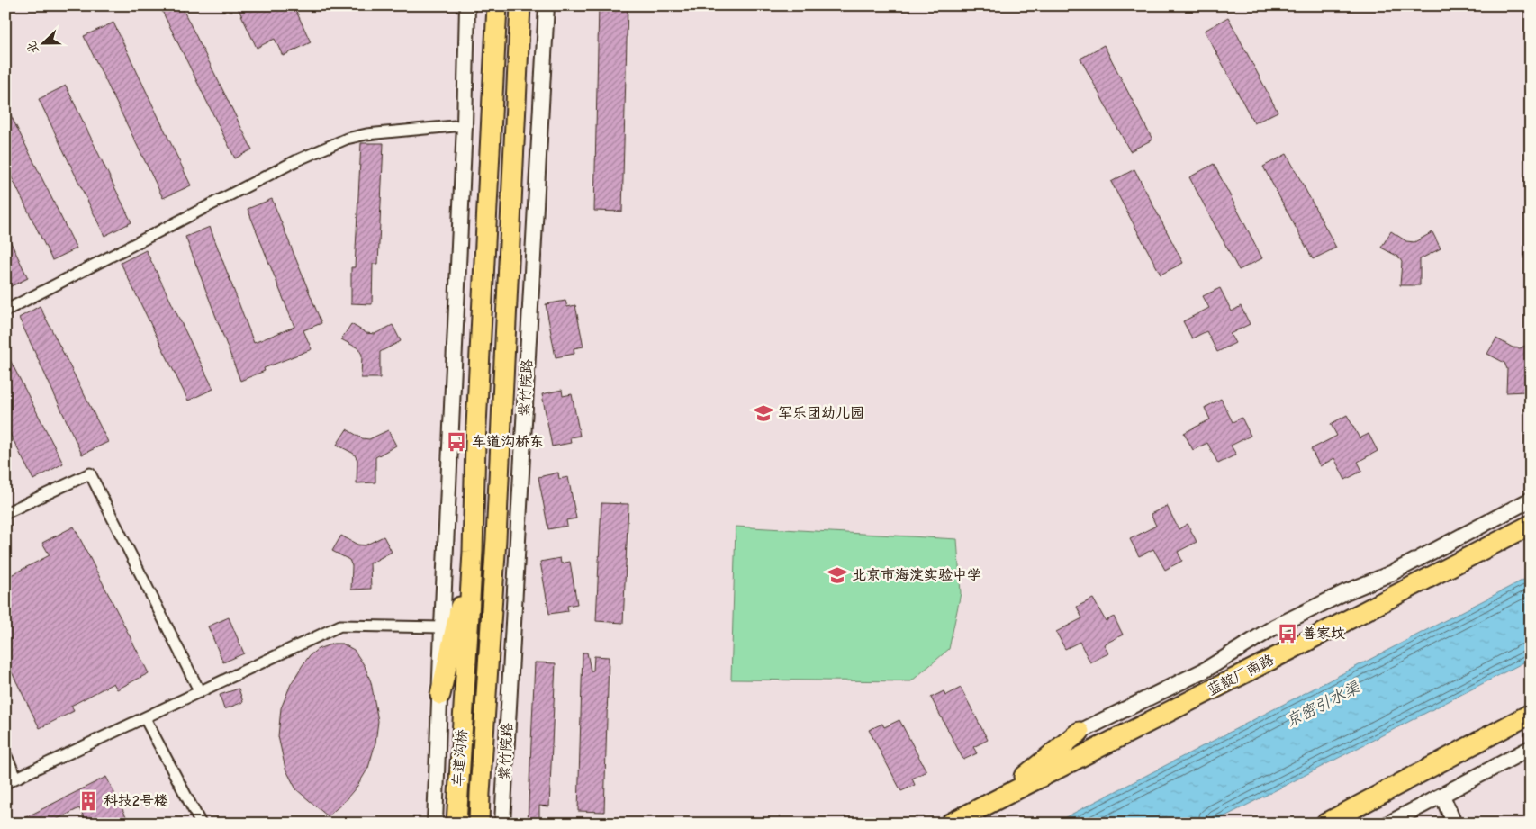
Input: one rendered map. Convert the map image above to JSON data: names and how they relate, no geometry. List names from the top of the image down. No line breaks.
{"streets":{"highway":["紫竹院路","蓝靛厂南路","车道沟桥"]},"crossings":[["紫竹院路","车道沟桥"]],"water":["京密引水渠"],"places":{"school or university":["军乐团幼儿园","北京市海淀实验中学"],"bus stop":["车道沟桥东","善家坟"],"building":["科技2号楼"]},"north":"left"}
